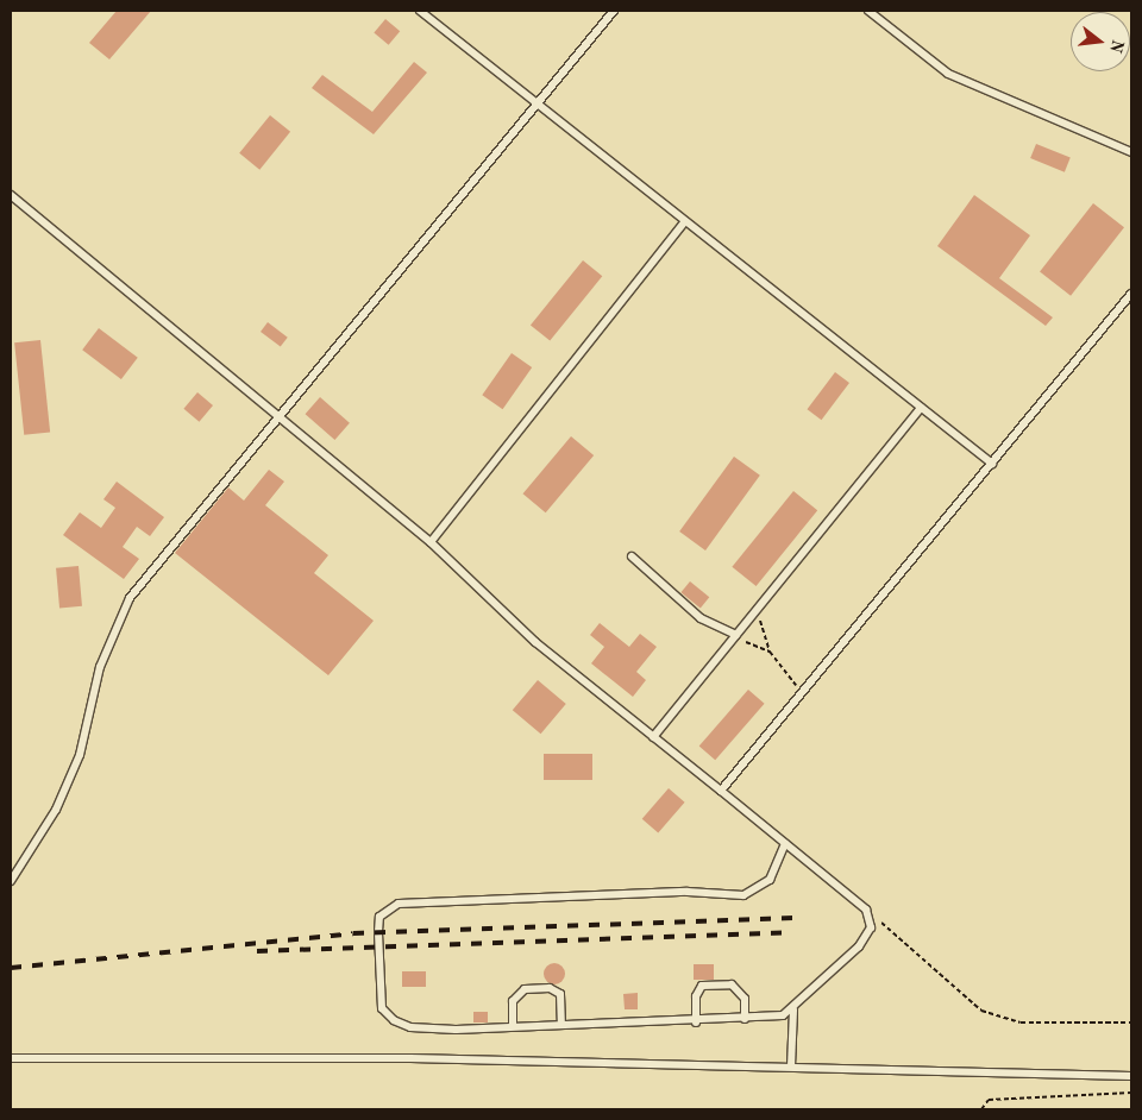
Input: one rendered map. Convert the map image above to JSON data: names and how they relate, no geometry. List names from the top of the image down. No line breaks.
{"north":"right"}
